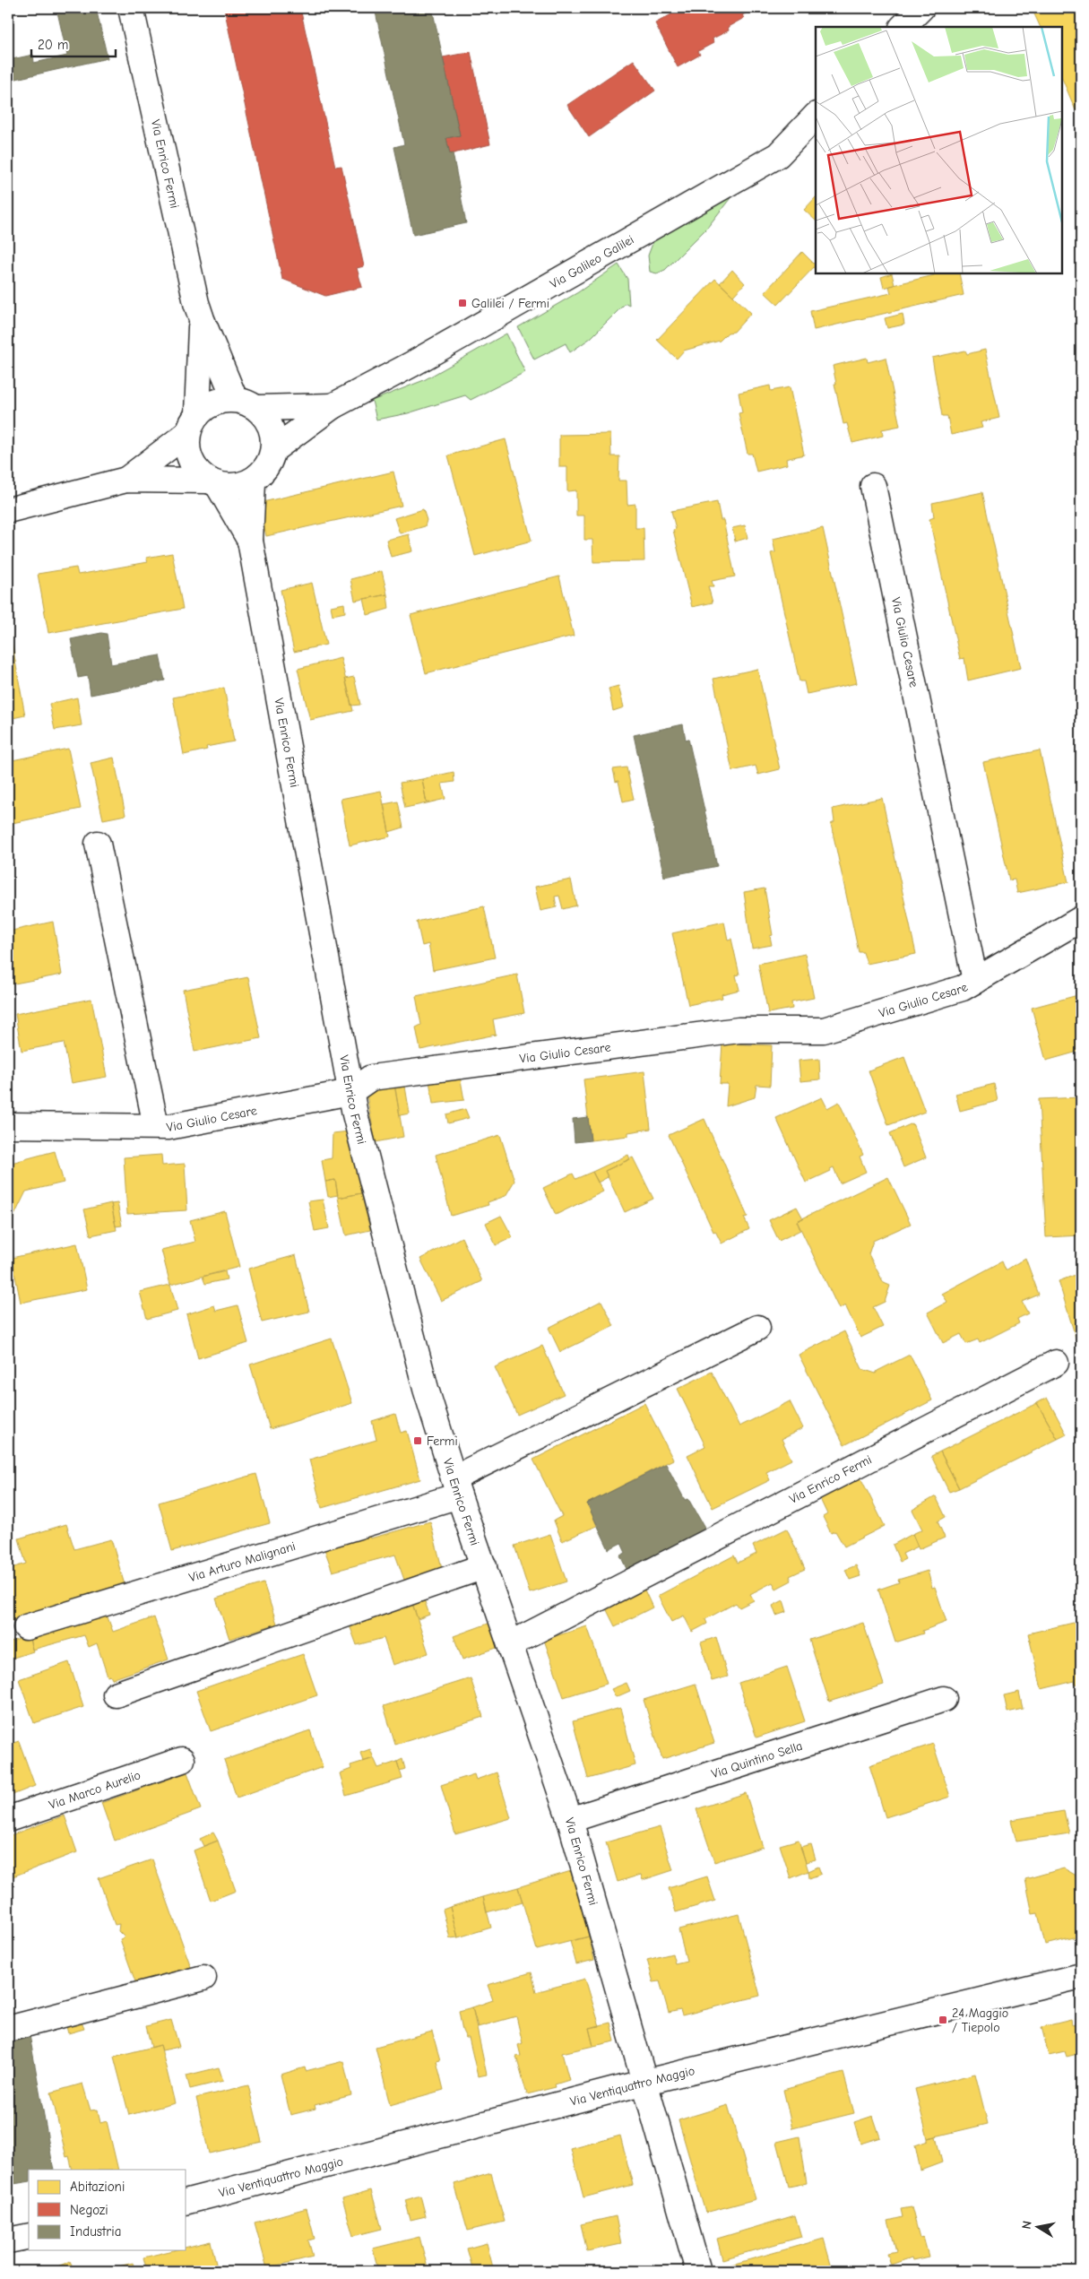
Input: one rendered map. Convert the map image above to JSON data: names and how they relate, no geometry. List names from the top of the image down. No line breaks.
{"streets":{"street":["Via Enrico Fermi","Via Galileo Galilei","Via Giulio Cesare","Via Arturo Malignani","Via Quintino Sella","Via Marco Aurelio","Via Ventiquattro Maggio"]},"crossings":[["Via Enrico Fermi","Via Galileo Galilei"],["Via Enrico Fermi","Via Giulio Cesare"],["Via Enrico Fermi","Via Arturo Malignani"],["Via Enrico Fermi","Via Quintino Sella"],["Via Enrico Fermi","Via Ventiquattro Maggio"]],"places":{"transit":["Galilei / Fermi","Fermi","24 Maggio / Tiepolo"]},"legend":["Abitazioni","Negozi","Industria"],"scale_bar":"20 m","north":"left"}
